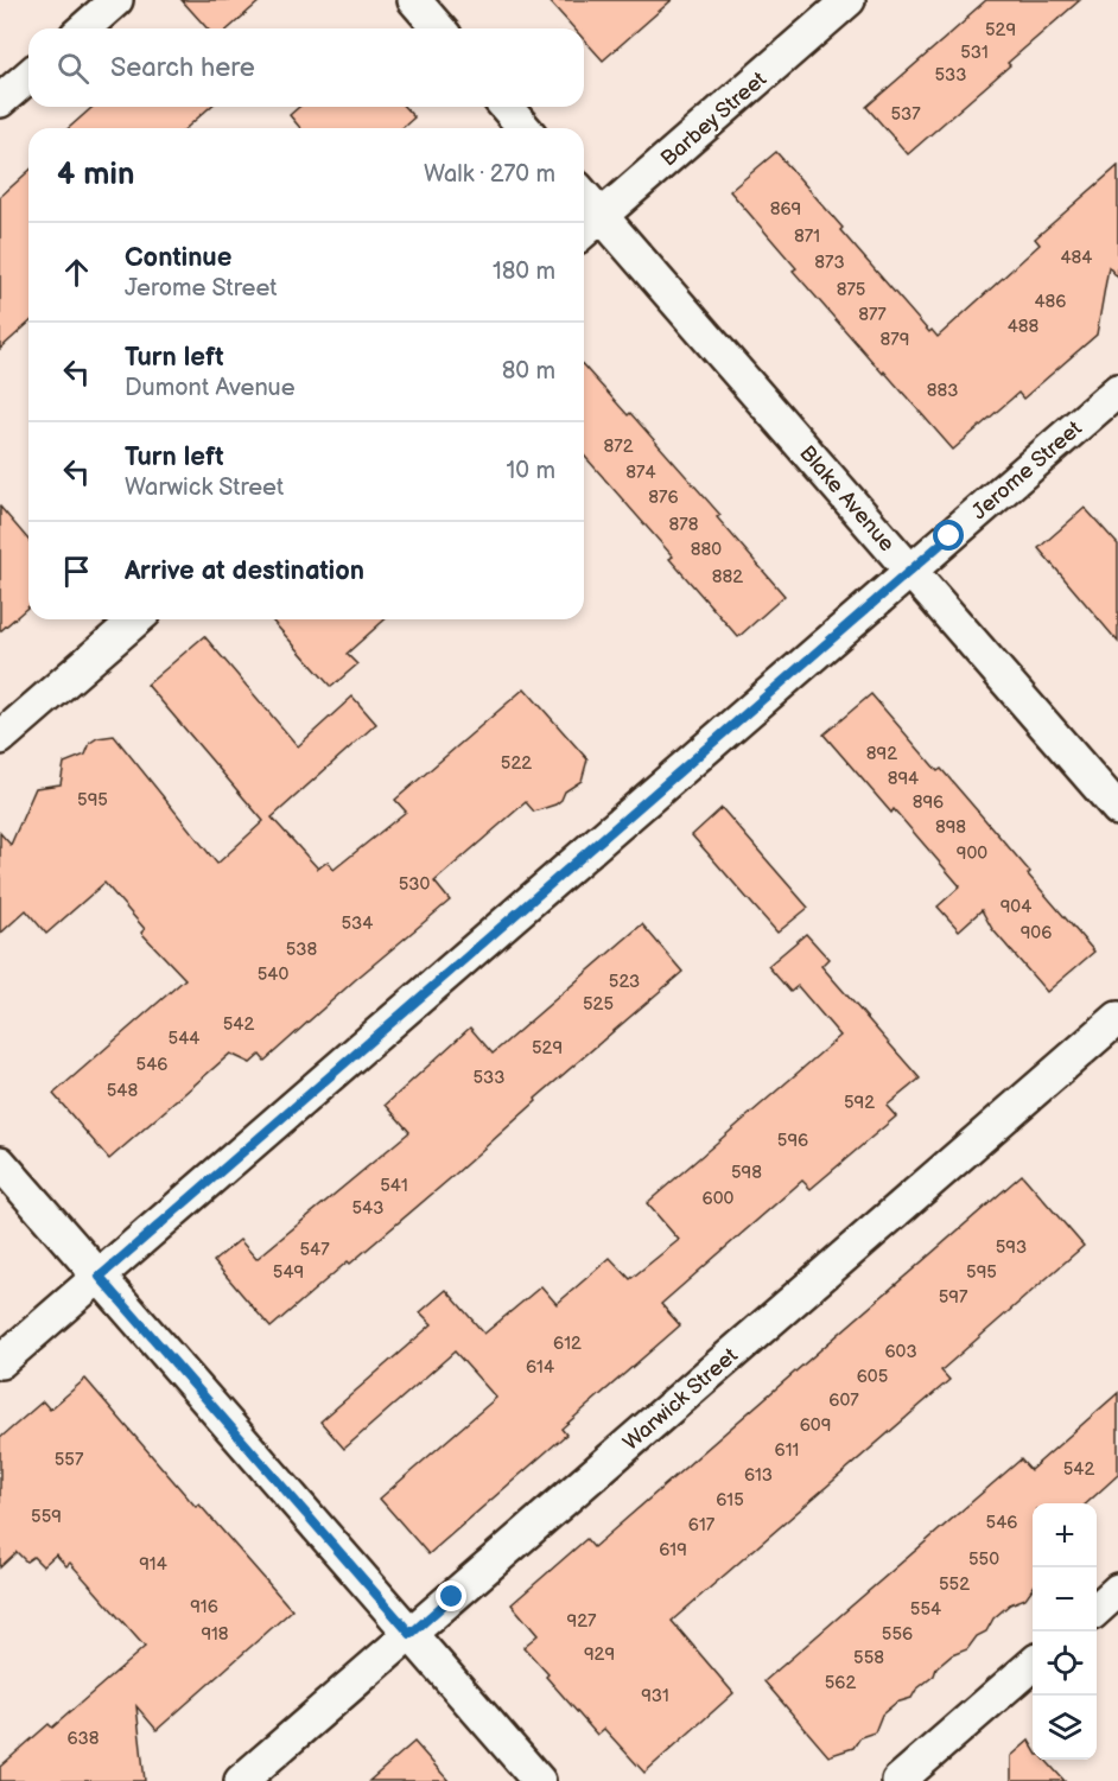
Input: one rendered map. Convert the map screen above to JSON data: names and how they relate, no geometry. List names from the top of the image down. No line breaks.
{"streets":{"street":["Barbey Street","Jerome Street","Blake Avenue","Warwick Street"]},"crossings":[["Barbey Street","Blake Avenue"],["Jerome Street","Blake Avenue"]],"house_numbers":["529","531","533","537","869","871","484","873","875","486","877","488","879","883","872","874","876","878","880","882","892","522","894","595","896","898","900","530","904","534","906","538","540","523","525","542","544","529","546","533","548","592","596","598","541","600","543","593","547","549","595","597","612","603","614","605","607","609","611","557","542","613","615","559","546","617","619","550","914","552","916","554","927","918","556","929","558","562","931","638"],"page":{"search":"Search here","heading":["4 min","Walk · 270 m"],"list":[["Continue","Jerome Street","180 m"],["Turn left","Dumont Avenue","80 m"],["Turn left","Warwick Street","10 m"],"Arrive at destination"],"map_buttons":["+","−"]}}
